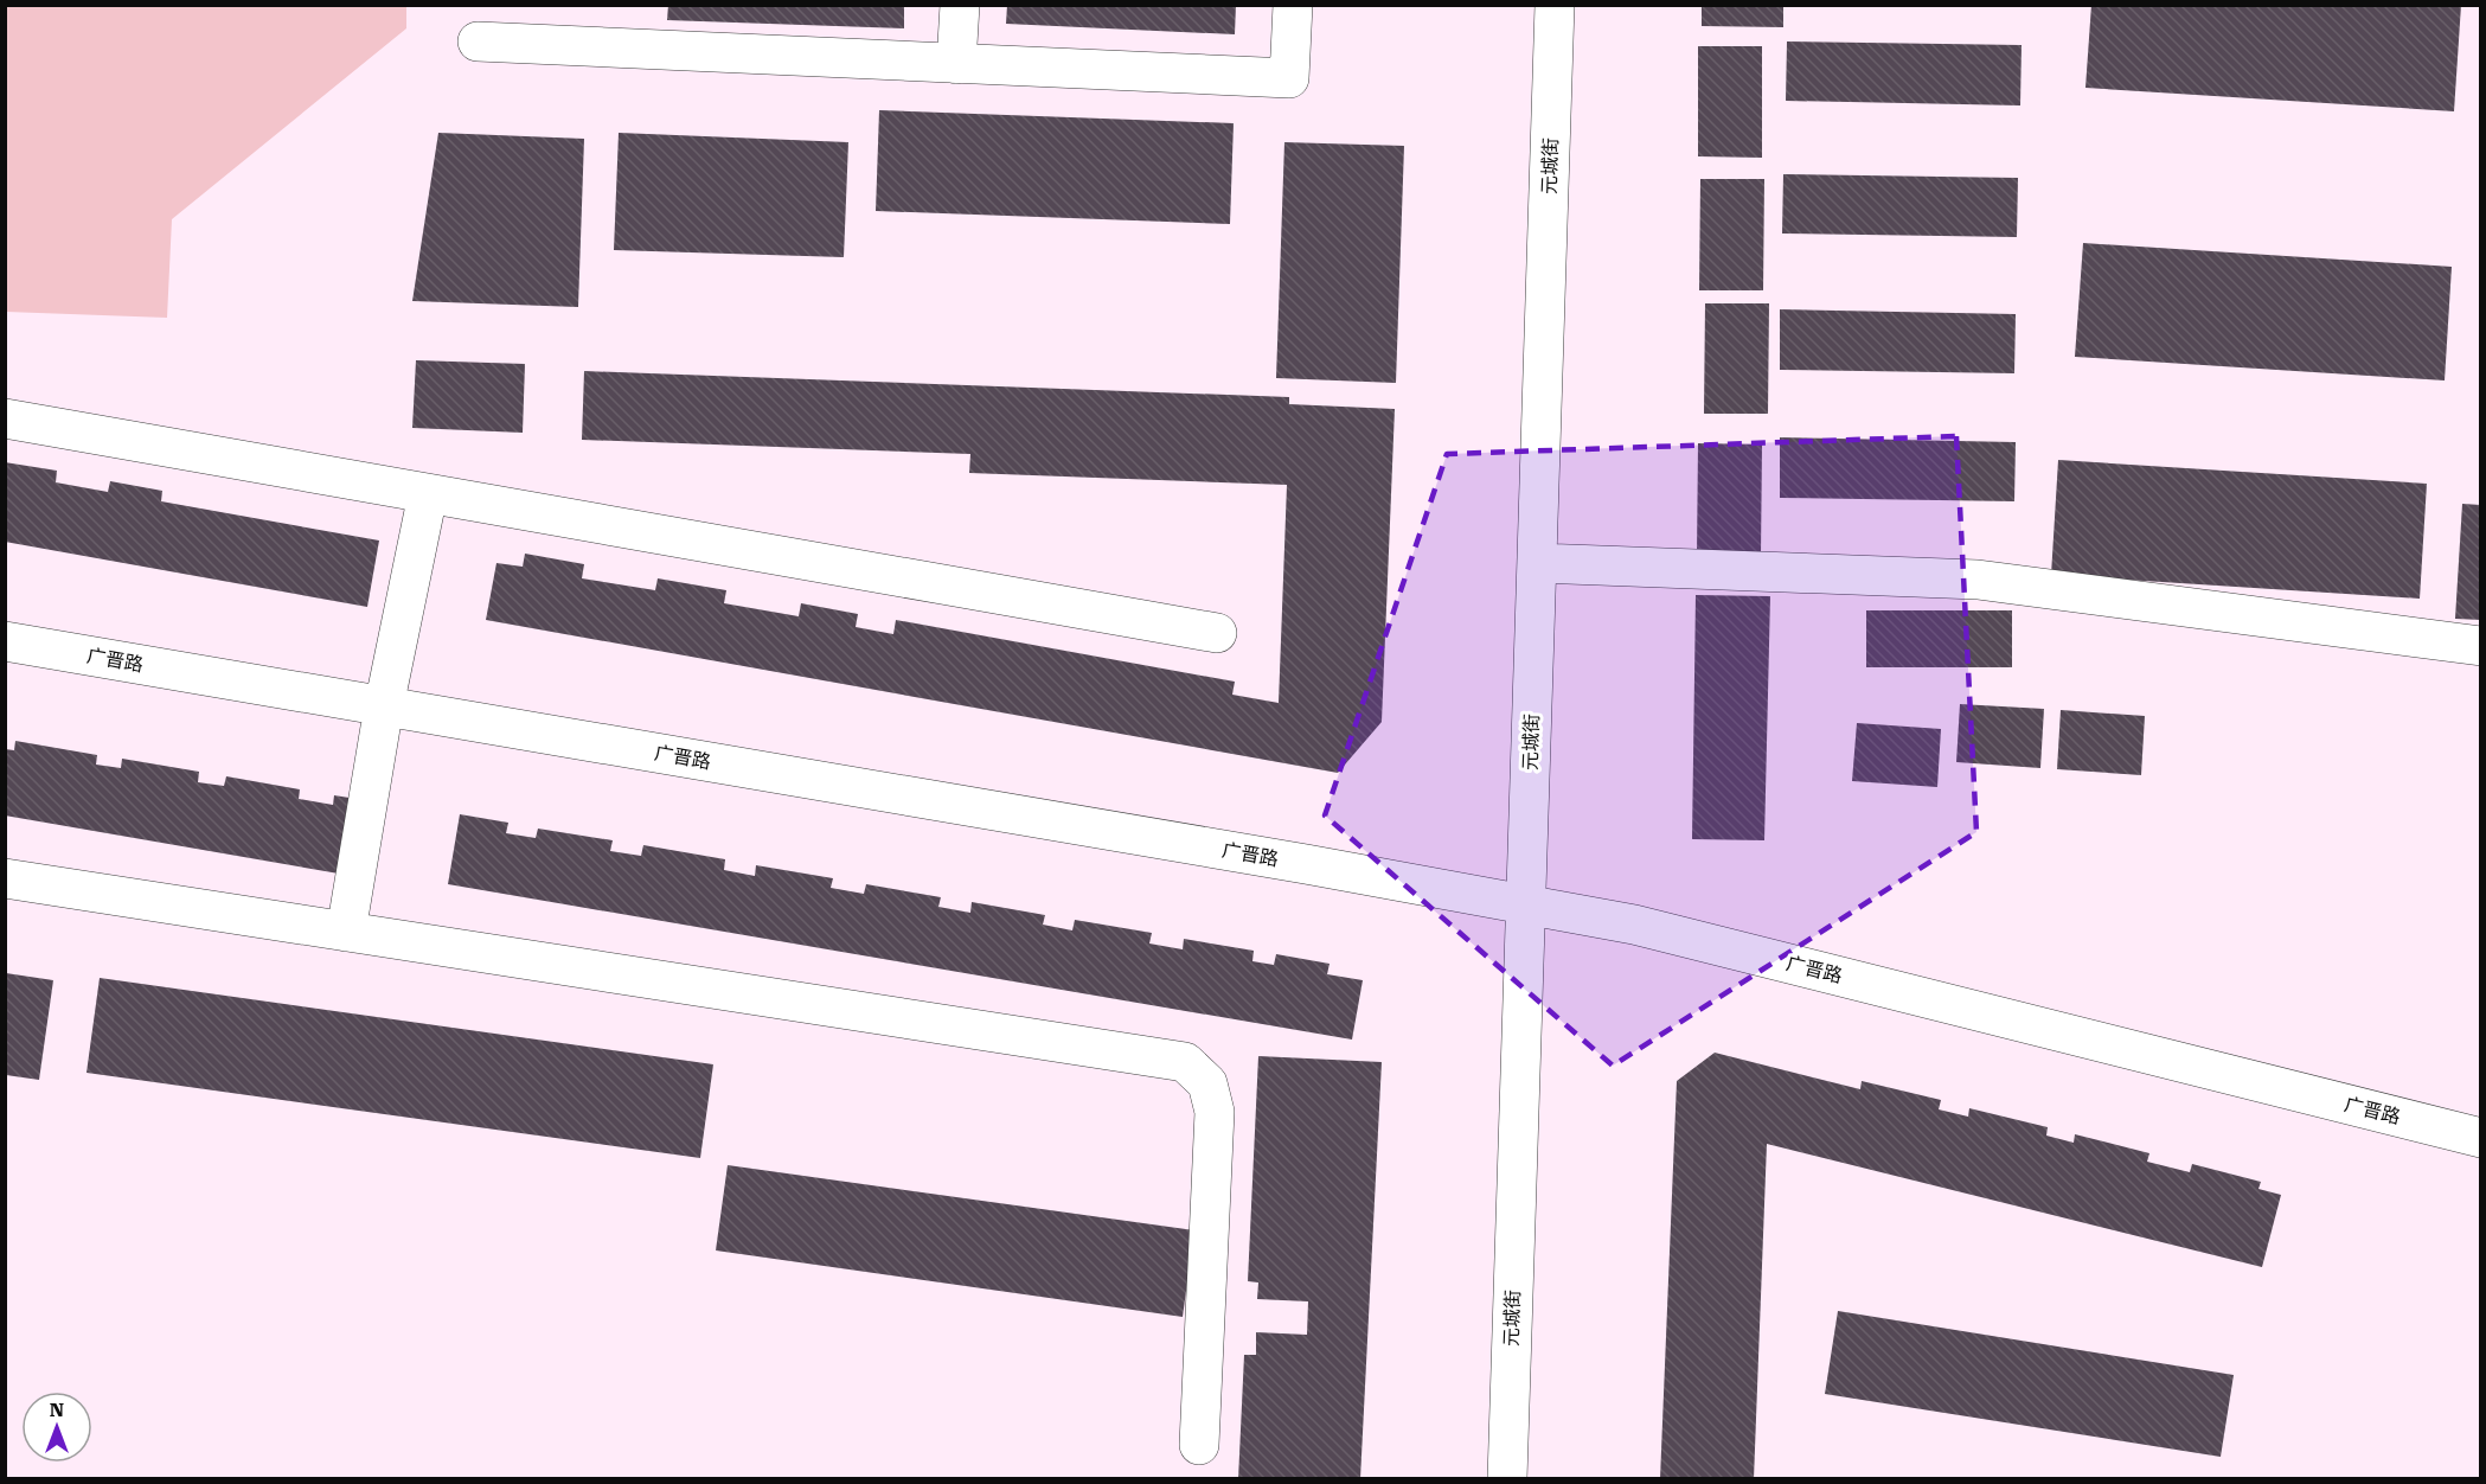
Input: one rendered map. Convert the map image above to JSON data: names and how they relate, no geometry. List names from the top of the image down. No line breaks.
{"streets":{"street":["元城街","广晋路"]},"crossings":[["元城街","广晋路"]],"north":"top"}
